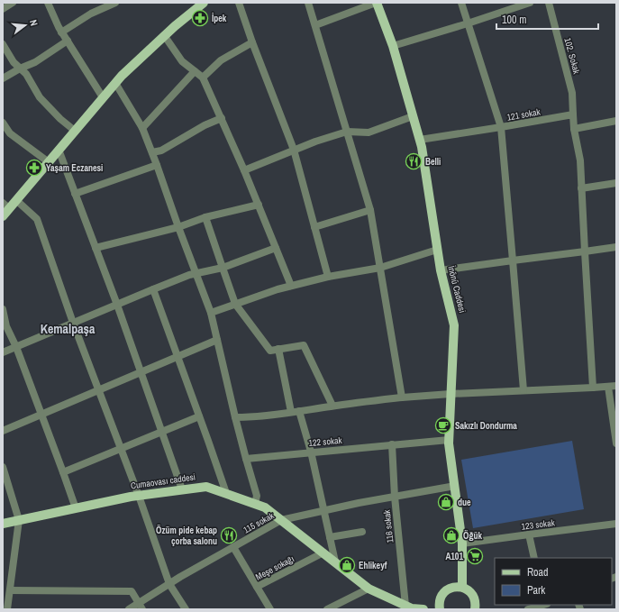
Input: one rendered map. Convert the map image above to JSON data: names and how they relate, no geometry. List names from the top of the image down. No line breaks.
{"streets":{"main road":["İnönü Caddesi","Cumaovası caddesi"],"street":["102. Sokak","121 sokak","122 sokak","115 sokak","123 sokak","116 sokak","Meşe sokağı"]},"crossings":[["102. Sokak","121 sokak"],["İnönü Caddesi","122 sokak"],["İnönü Caddesi","115 sokak"],["İnönü Caddesi","123 sokak"],["122 sokak","116 sokak"],["Cumaovası caddesi","115 sokak"],["Cumaovası caddesi","116 sokak"],["Cumaovası caddesi","Meşe sokağı"],["115 sokak","116 sokak"]],"districts":["Kemalpaşa"],"places":{"pharmacy":["İpek","Yaşam Eczanesi"],"restaurant":["Belli","Özüm pide kebap çorba salonu"],"cafe":["Sakızlı Dondurma"],"shop":["due","Öğük","Ehlikeyf"],"supermarket":["A101"]},"legend":["Road","Park"],"scale_bar":"100 m","north":"right"}
